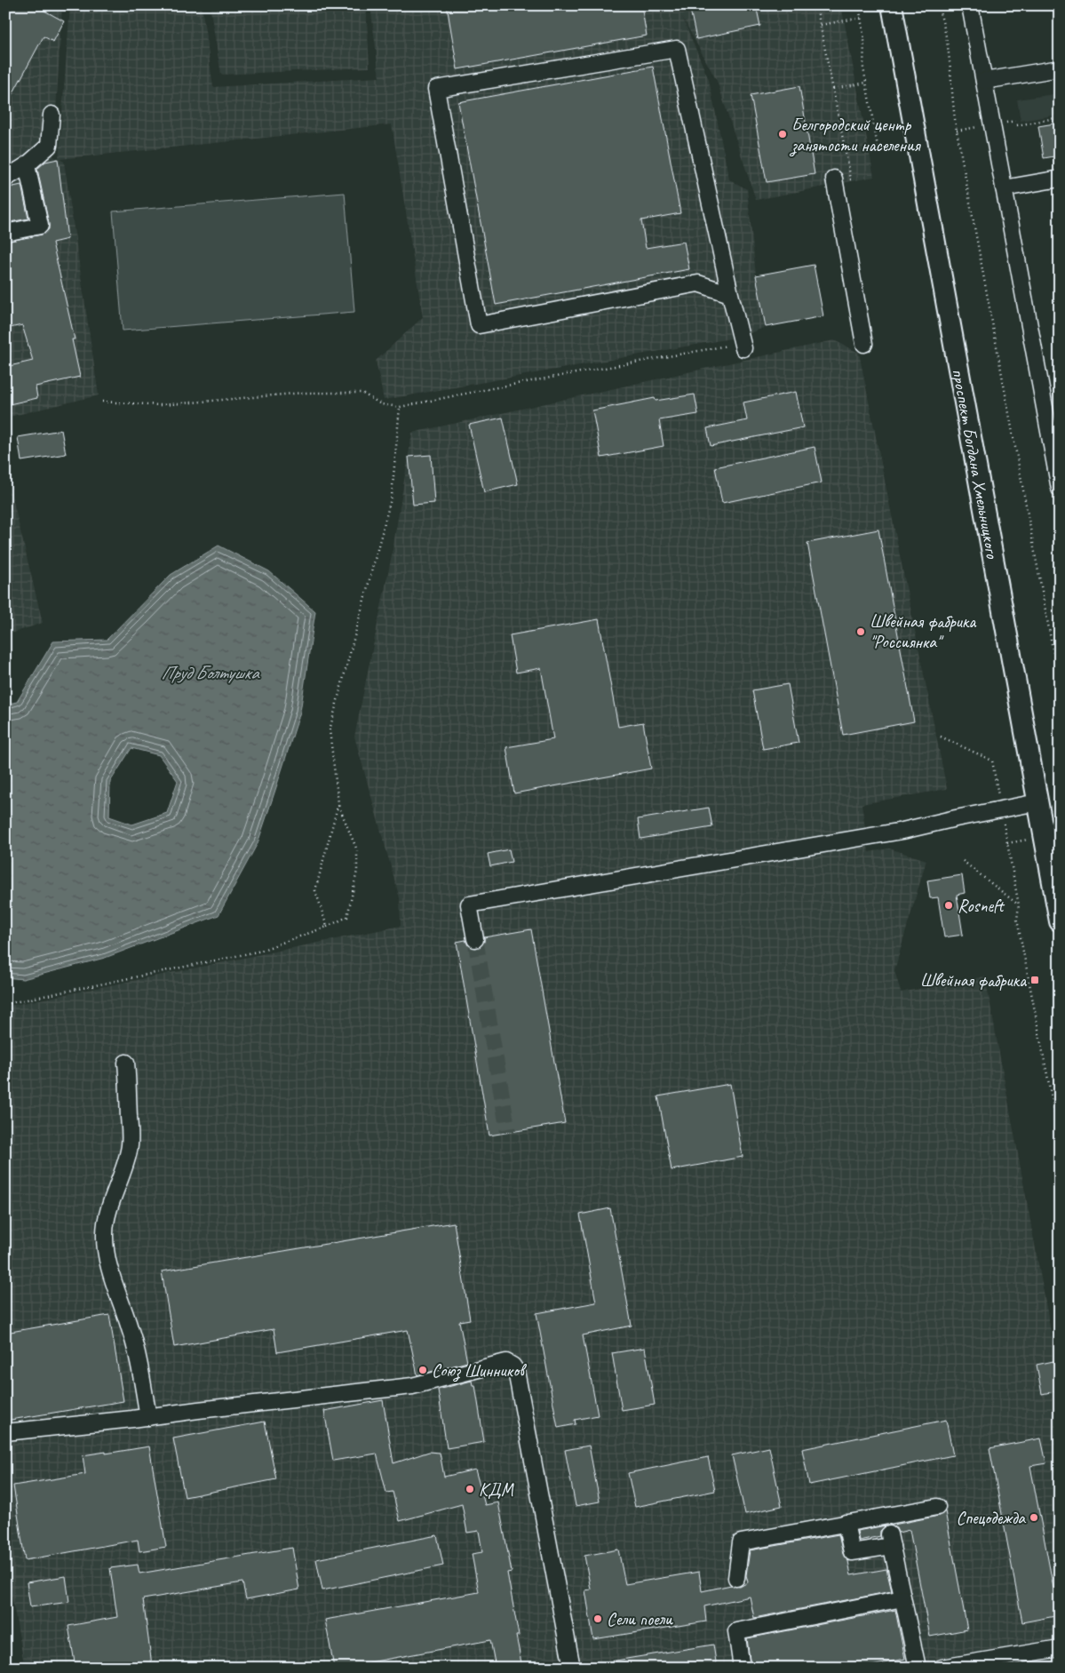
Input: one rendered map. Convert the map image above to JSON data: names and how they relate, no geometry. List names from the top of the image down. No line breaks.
{"streets":{"main road":["проспект Богдана Хмельницкого"]},"water":["Пруд Болтушка"],"places":{"other":["Белгородский центр занятости населения","Швейная фабрика \"Россиянка\"","Rosneft","Союз Шинников","КДМ","Спецодежда","Сели поели"],"transit":["Швейная фабрика"]}}
